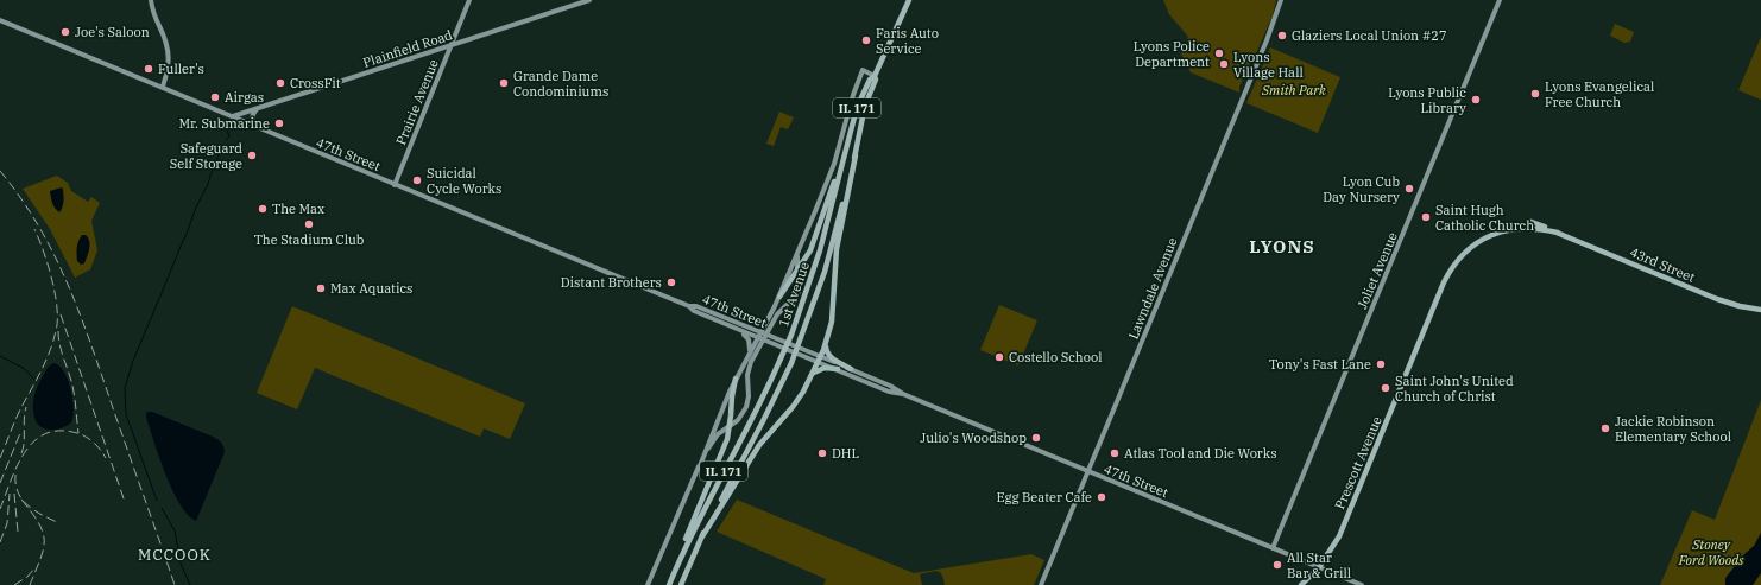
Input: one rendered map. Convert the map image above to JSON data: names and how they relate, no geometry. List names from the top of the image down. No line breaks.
{"streets":{"main road":["IL 171","43rd Street","1st Avenue","Prescott Avenue"],"street":["Plainfield Road","Prairie Avenue","47th Street","Joliet Avenue","Lawndale Avenue"]},"crossings":[["Plainfield Road","Prairie Avenue"],["Plainfield Road","47th Street"],["Prairie Avenue","47th Street"],["47th Street","Joliet Avenue"],["47th Street","Lawndale Avenue"],["47th Street","Prescott Avenue"],["43rd Street","Prescott Avenue"]],"districts":["LYONS","MCCOOK"],"parks":["Smith Park","Stoney Ford Woods"],"places":["Joe's Saloon","Glaziers Local Union #27","Faris Auto Service","Lyons Police Department","Lyons Village Hall","Fuller's","CrossFit","Grande Dame Condominiums","Lyons Evangelical Free Church","Airgas","Lyons Public Library","Mr. Submarine","Safeguard Self Storage","Suicidal Cycle Works","Lyon Cub Day Nursery","The Max","Saint Hugh Catholic Church","The Stadium Club","Distant Brothers","Max Aquatics","Costello School","Tony's Fast Lane","Saint John's United Church of Christ","Jackie Robinson Elementary School","Julio's Woodshop","DHL","Atlas Tool and Die Works","Egg Beater Cafe","All Star Bar & Grill"]}
